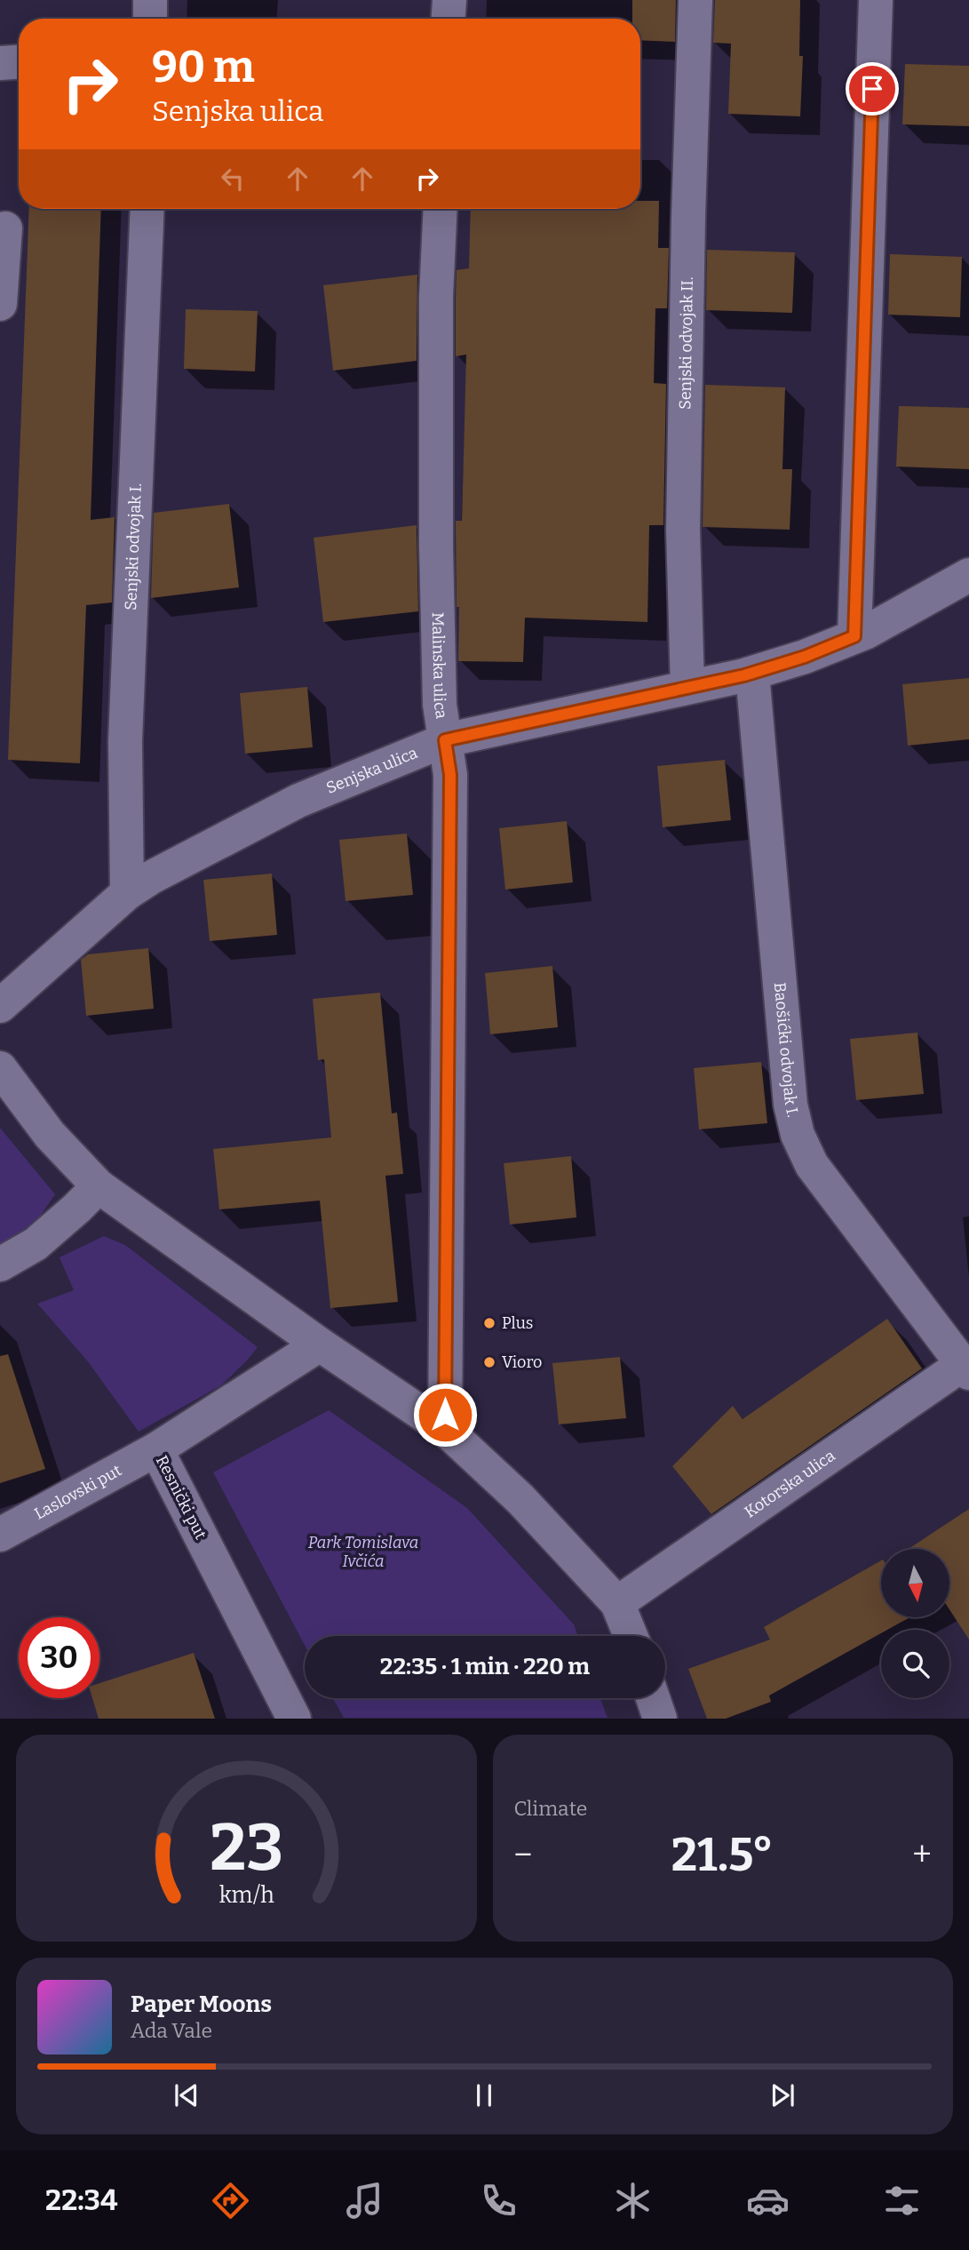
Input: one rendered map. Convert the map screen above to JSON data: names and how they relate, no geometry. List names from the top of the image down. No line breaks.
{"streets":{"street":["Senjski odvojak II.","Senjski odvojak I.","Malinska ulica","Senjska ulica","Baošićki odvojak I.","Kotorska ulica","Laslovski put","Resnički put"]},"crossings":[["Senjski odvojak II.","Senjska ulica"],["Senjski odvojak I.","Senjska ulica"],["Malinska ulica","Senjska ulica"],["Senjska ulica","Baošićki odvojak I."],["Baošićki odvojak I.","Kotorska ulica"],["Laslovski put","Resnički put"]],"parks":["Park Tomislava Ivčića"],"places":["Plus","Vioro"],"north":"bottom","page":{"turn":["90 m","Senjska ulica"],"limit":"30","trip":"22:35 · 1 min · 220 m","tile":"Climate","heat":["−","21.5°","+"],"song":["Paper Moons","Ada Vale"],"tabs":"22:34","gauge":["23","km/h"]}}
